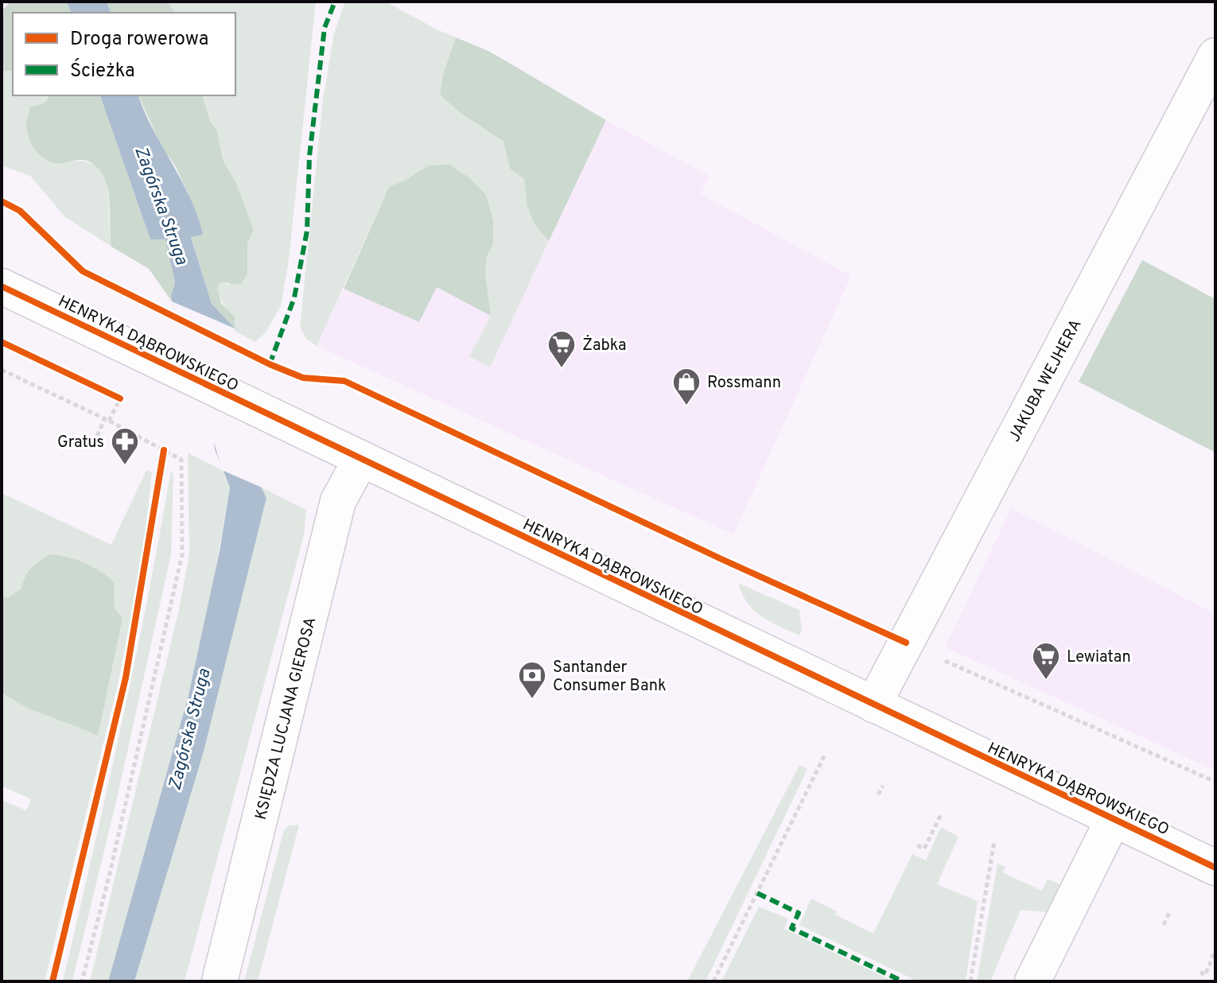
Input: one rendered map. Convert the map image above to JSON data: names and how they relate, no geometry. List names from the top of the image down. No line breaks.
{"streets":{"street":["HENRYKA DĄBROWSKIEGO","JAKUBA WEJHERA","KSIĘDZA LUCJANA GIEROSA"]},"crossings":[["HENRYKA DĄBROWSKIEGO","JAKUBA WEJHERA"],["HENRYKA DĄBROWSKIEGO","KSIĘDZA LUCJANA GIEROSA"]],"water":["Zagórska Struga"],"places":{"supermarket":["Żabka","Lewiatan"],"shop":["Rossmann"],"pharmacy":["Gratus"],"bank":["Santander Consumer Bank"]},"legend":["Droga rowerowa","Ścieżka"]}
